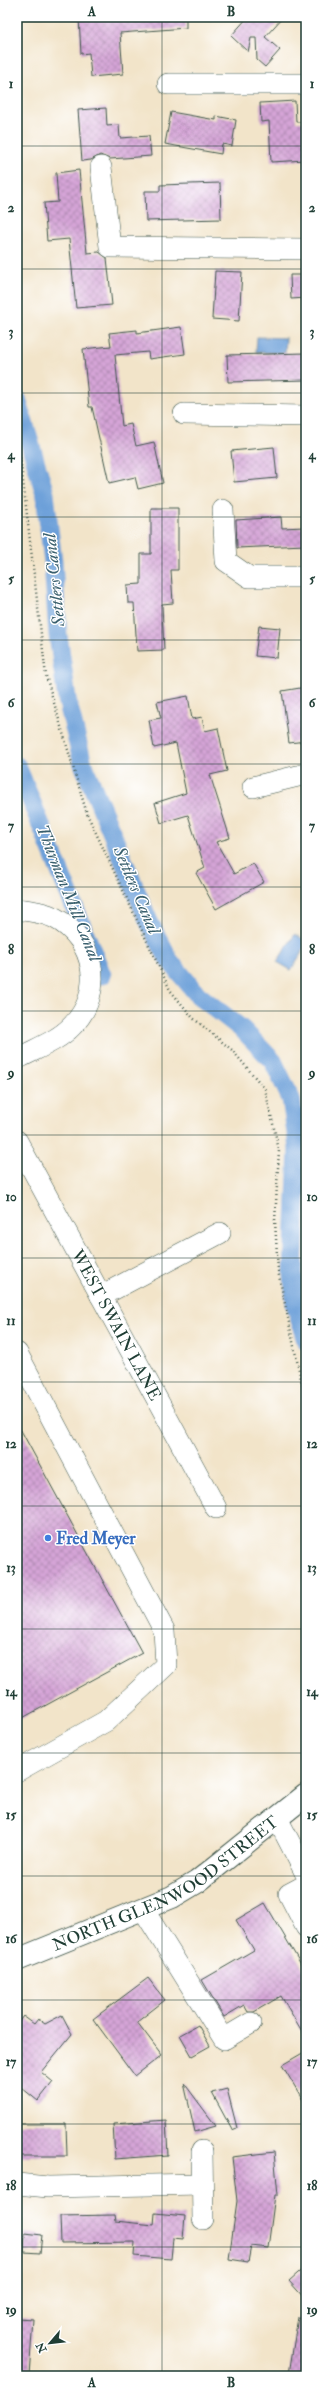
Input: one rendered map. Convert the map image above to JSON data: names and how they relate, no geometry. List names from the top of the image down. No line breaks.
{"streets":{"main road":["NORTH GLENWOOD STREET"],"street":["WEST SWAIN LANE"]},"water":["Settlers Canal","Thurman Mill Canal"],"places":["Fred Meyer"],"north":"bottom left","grid":{"columns":["A","B"],"rows":["1","2","3","4","5","6","7","8","9","10","11","12","13","14","15","16","17","18","19"]}}
